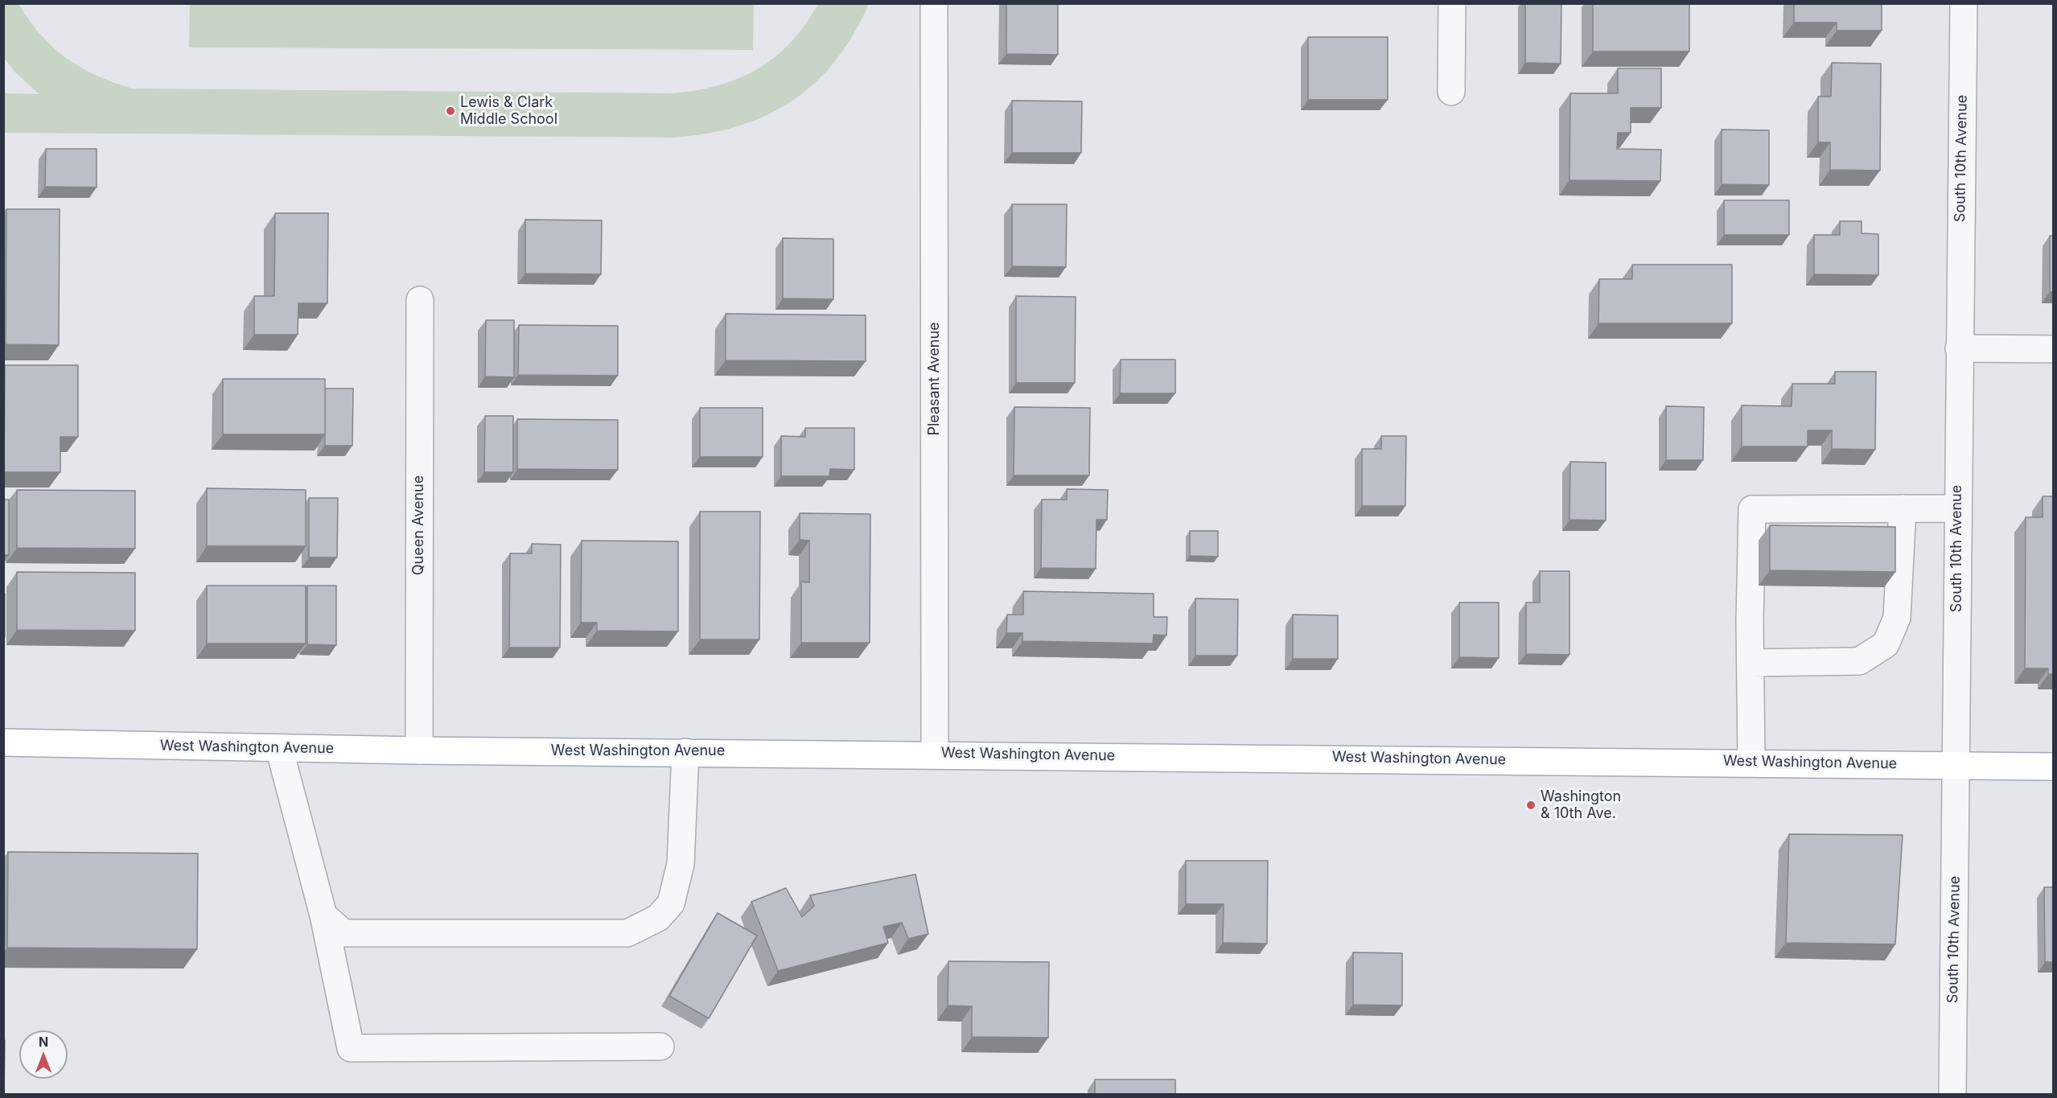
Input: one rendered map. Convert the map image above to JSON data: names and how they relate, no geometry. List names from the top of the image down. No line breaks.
{"streets":{"main road":["West Washington Avenue"],"street":["South 10th Avenue","Pleasant Avenue","Queen Avenue"]},"crossings":[["South 10th Avenue","West Washington Avenue"],["Pleasant Avenue","West Washington Avenue"],["Queen Avenue","West Washington Avenue"]],"places":["Lewis & Clark Middle School","Washington & 10th Ave."],"north":"top"}
